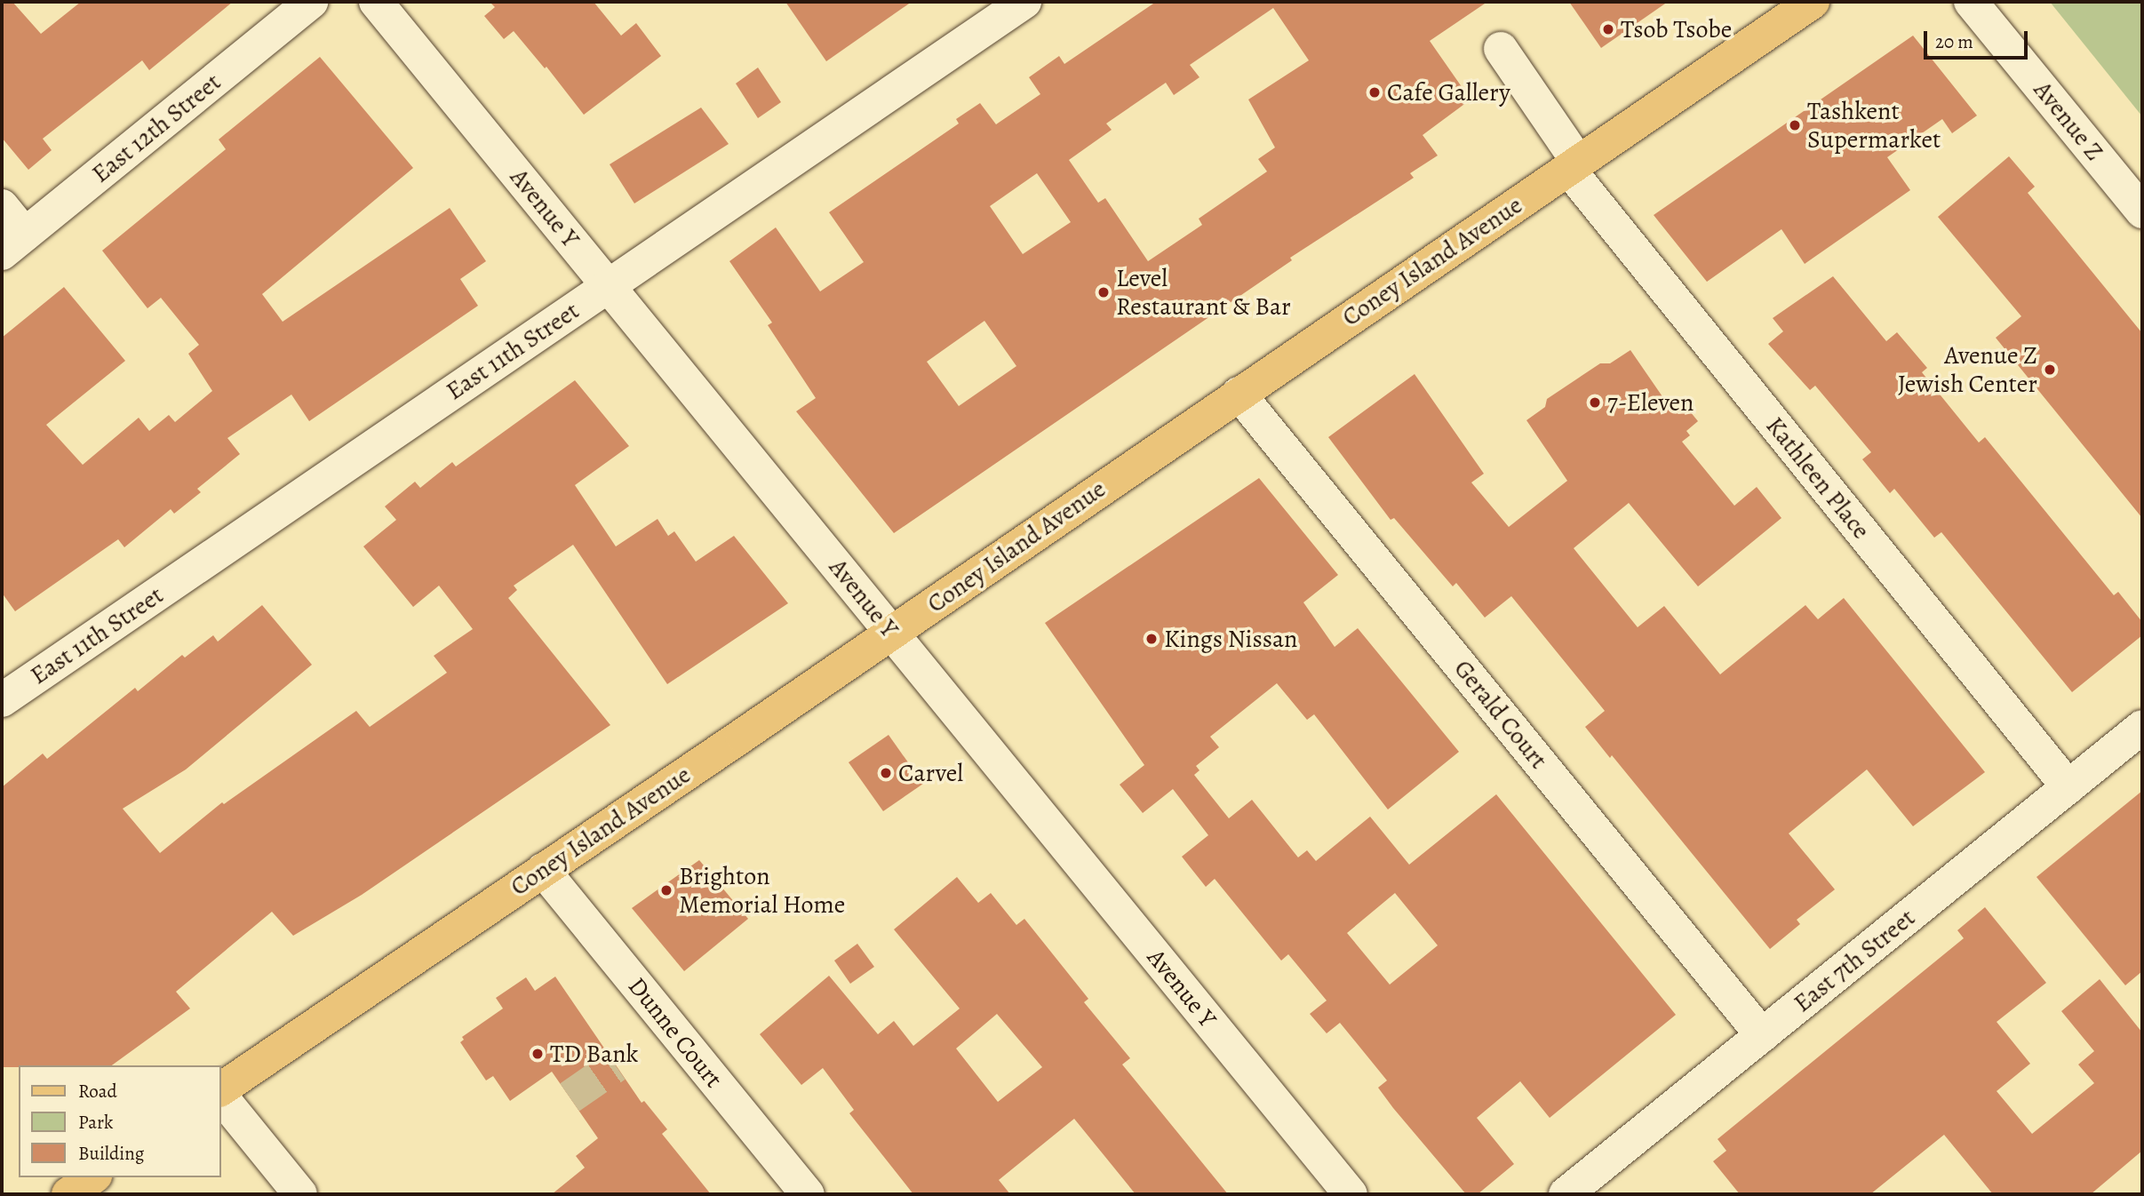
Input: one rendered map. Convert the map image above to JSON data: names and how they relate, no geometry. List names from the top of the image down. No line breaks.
{"streets":{"main road":["Coney Island Avenue"],"street":["Avenue Z","East 12th Street","Avenue Y","East 11th Street","Kathleen Place","Gerald Court","East 7th Street","Dunne Court"]},"crossings":[["Avenue Y","Coney Island Avenue"],["Avenue Y","East 11th Street"],["Coney Island Avenue","Kathleen Place"],["Coney Island Avenue","Gerald Court"],["Coney Island Avenue","Dunne Court"],["Kathleen Place","East 7th Street"],["Gerald Court","East 7th Street"]],"places":["Tsob Tsobe","Cafe Gallery","Tashkent Supermarket","Level Restaurant & Bar","Avenue Z Jewish Center","7-Eleven","Kings Nissan","Carvel","Brighton Memorial Home","TD Bank"],"legend":["Road","Park","Building"],"scale_bar":"20 m"}
